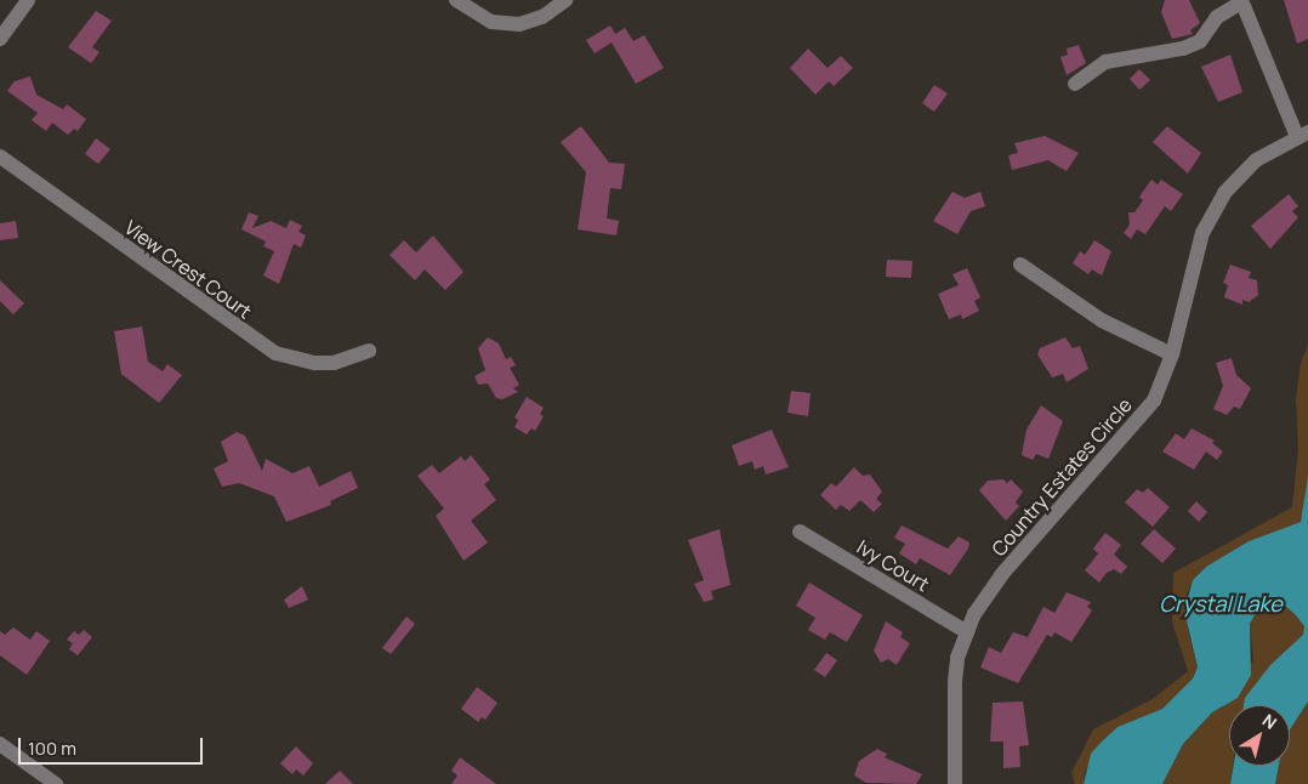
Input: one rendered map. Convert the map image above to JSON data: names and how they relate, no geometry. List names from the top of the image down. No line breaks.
{"streets":{"street":["View Crest Court","Country Estates Circle","Ivy Court"]},"crossings":[["Country Estates Circle","Ivy Court"]],"water":["Crystal Lake"],"scale_bar":"100 m","north":"top right"}
